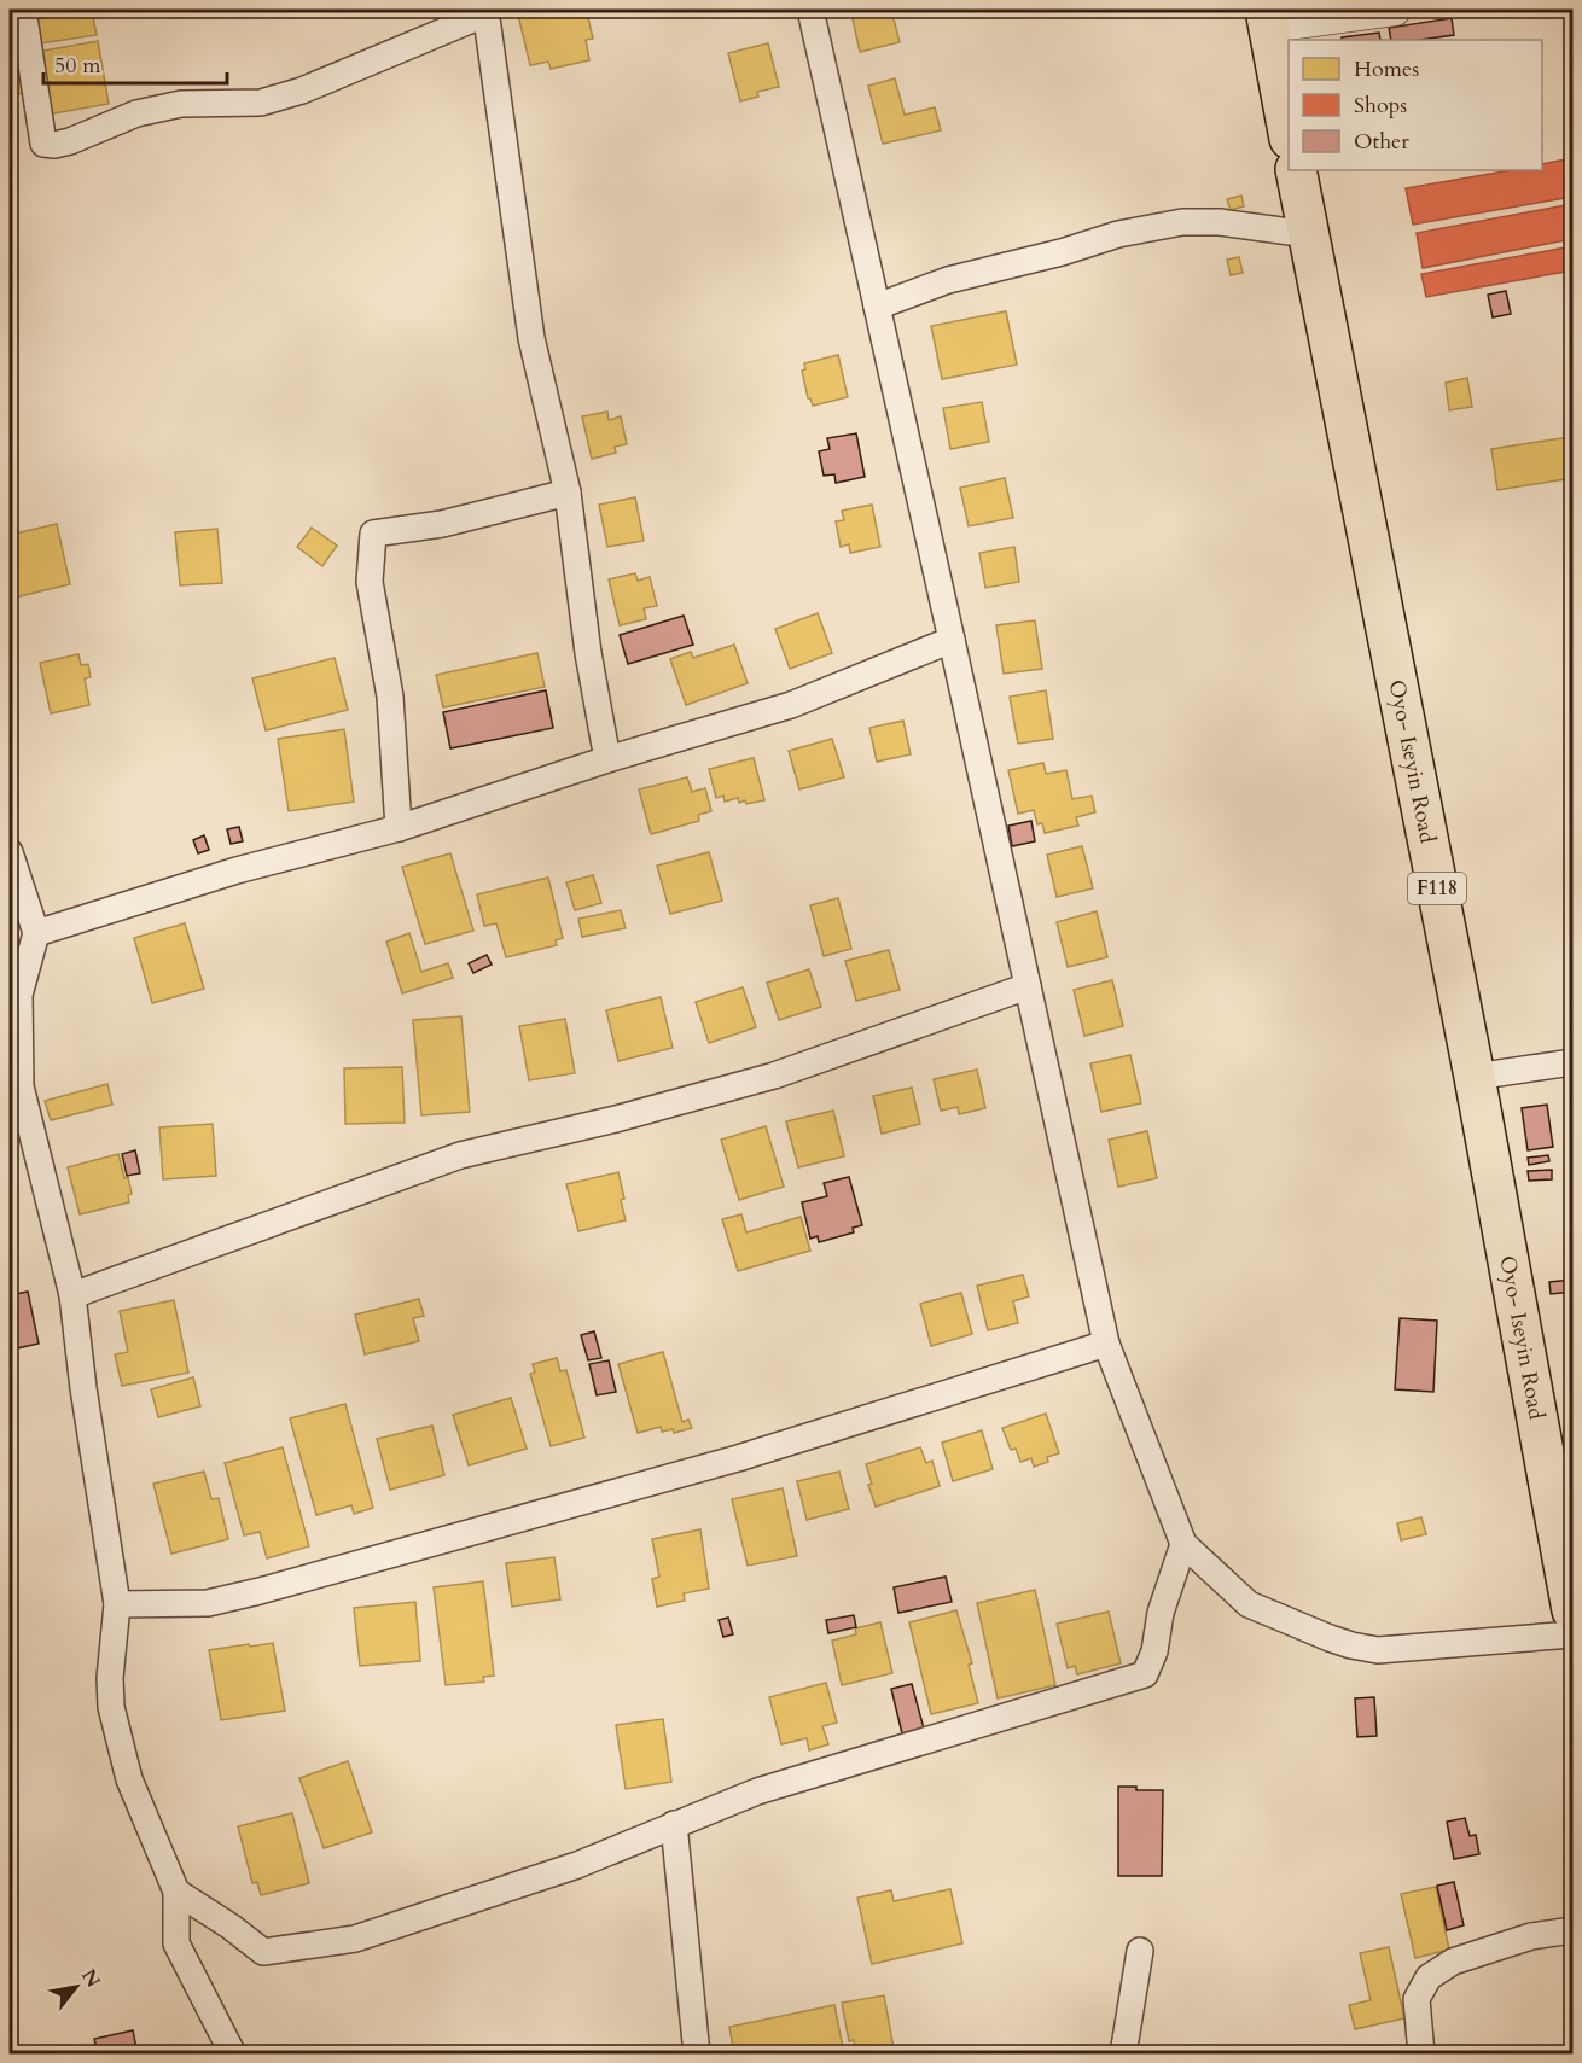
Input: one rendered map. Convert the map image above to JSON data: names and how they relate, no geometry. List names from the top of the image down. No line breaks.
{"streets":{"main road":["Oyo- Iseyin Road","F118"]},"legend":["Homes","Shops","Other"],"scale_bar":"50 m","north":"top right"}
